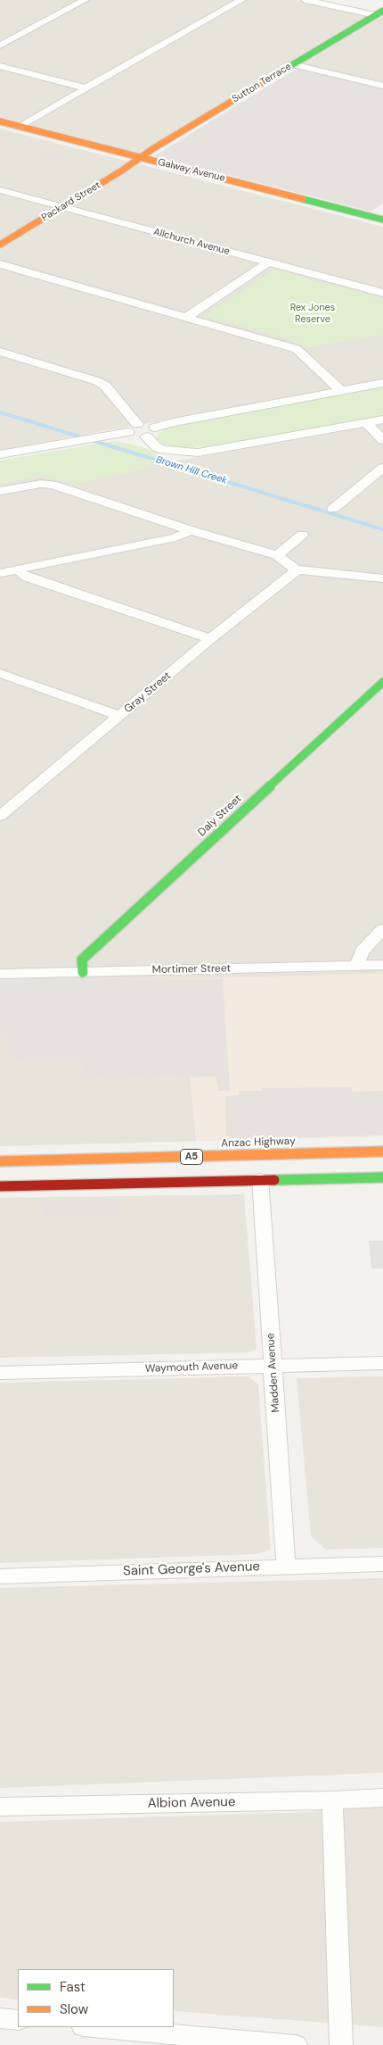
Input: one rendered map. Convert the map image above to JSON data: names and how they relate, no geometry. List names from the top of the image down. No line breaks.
{"streets":{"main road":["Sutton Terrace","Galway Avenue","Packard Street","Daly Street","Anzac Highway","A5"],"street":["Allchurch Avenue","Gray Street","Mortimer Street","Waymouth Avenue","Madden Avenue","Saint George's Avenue","Albion Avenue"]},"crossings":[["Sutton Terrace","Galway Avenue"],["Sutton Terrace","Packard Street"],["Galway Avenue","Packard Street"],["Packard Street","Allchurch Avenue"],["Daly Street","Mortimer Street"],["A5","Madden Avenue"],["Waymouth Avenue","Madden Avenue"],["Madden Avenue","Saint George's Avenue"]],"water":["Brown Hill Creek"],"parks":["Rex Jones Reserve"],"legend":["Fast","Slow"]}
